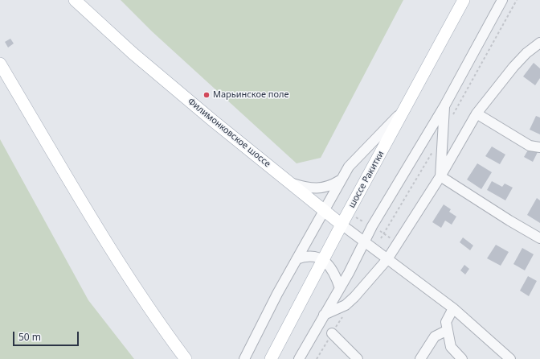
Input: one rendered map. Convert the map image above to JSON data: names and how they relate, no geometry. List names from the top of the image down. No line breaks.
{"streets":{"main road":["Филимонковское шоссе","шоссе Ракитки"]},"crossings":[["Филимонковское шоссе","шоссе Ракитки"]],"places":["Марьинское поле"],"scale_bar":"50 m"}
